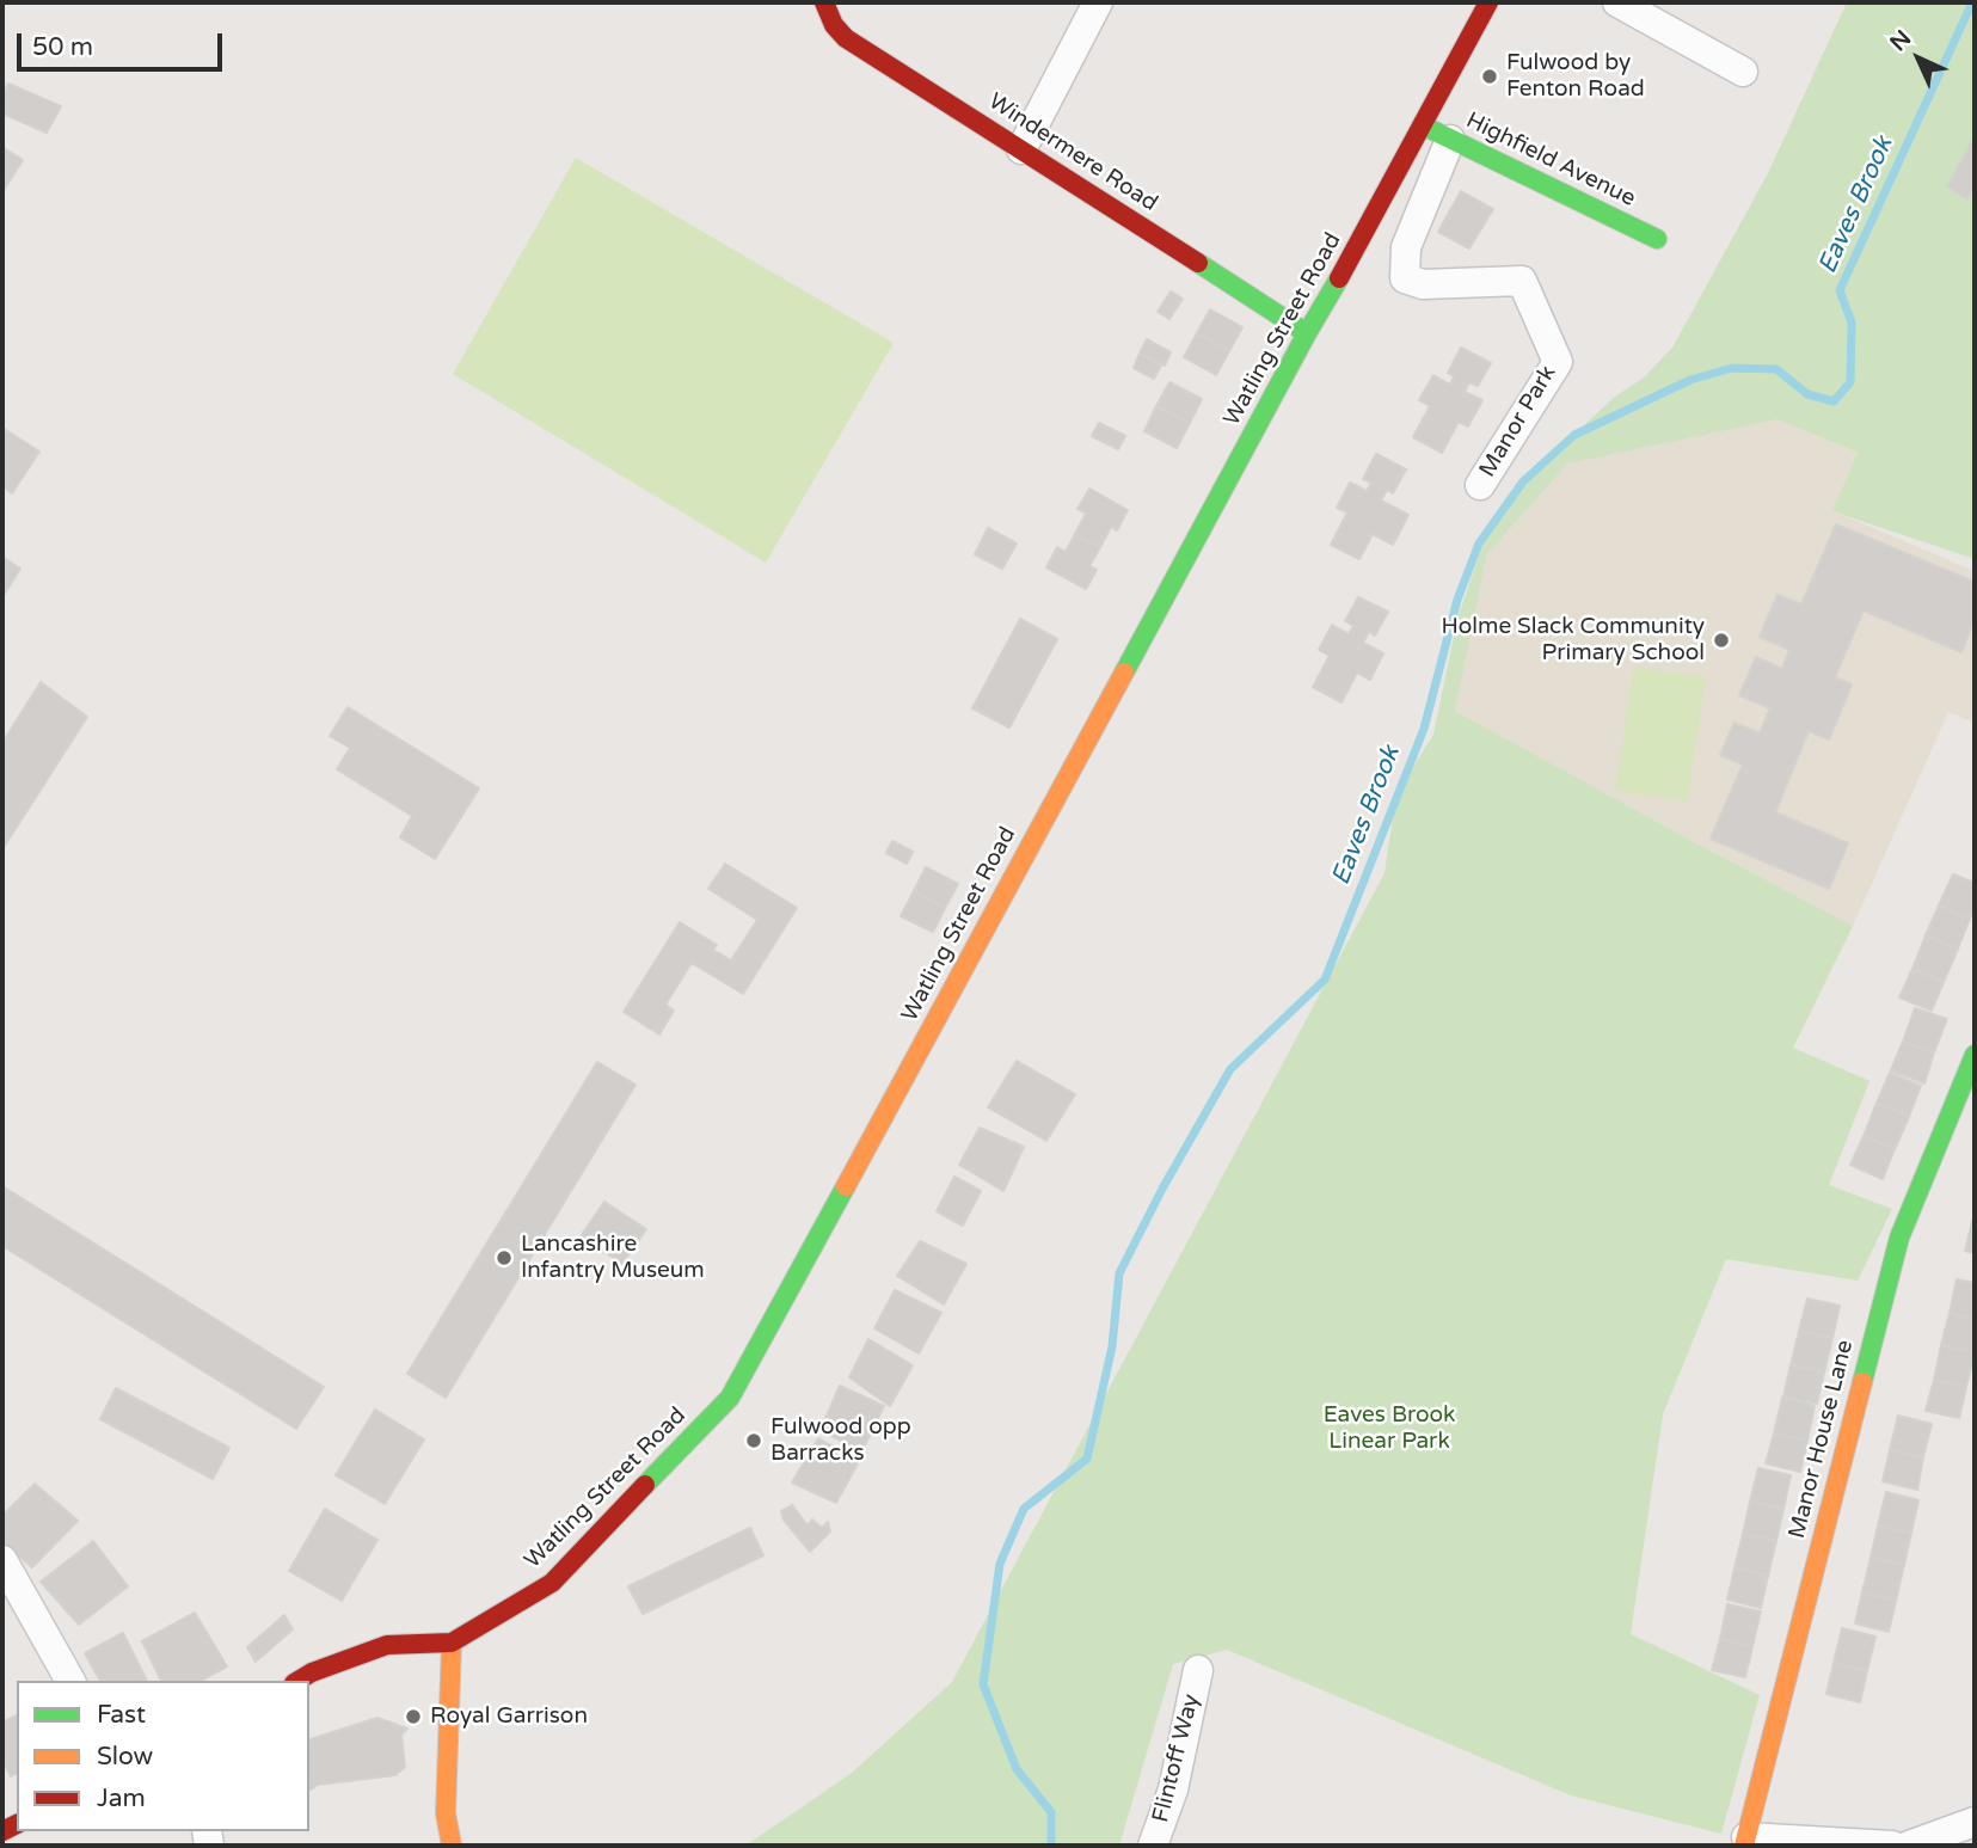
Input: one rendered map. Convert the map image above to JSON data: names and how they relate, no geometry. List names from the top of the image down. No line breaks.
{"streets":{"main road":["Windermere Road","Highfield Avenue","Watling Street Road","Manor House Lane"],"street":["Manor Park","Flintoff Way"]},"crossings":[["Windermere Road","Watling Street Road"],["Highfield Avenue","Watling Street Road"],["Highfield Avenue","Manor Park"]],"water":["Eaves Brook"],"parks":["Eaves Brook Linear Park"],"places":["Fulwood by Fenton Road","Holme Slack Community Primary School","Lancashire Infantry Museum","Fulwood opp Barracks","Royal Garrison"],"legend":["Fast","Slow","Jam"],"scale_bar":"50 m","north":"top left"}
